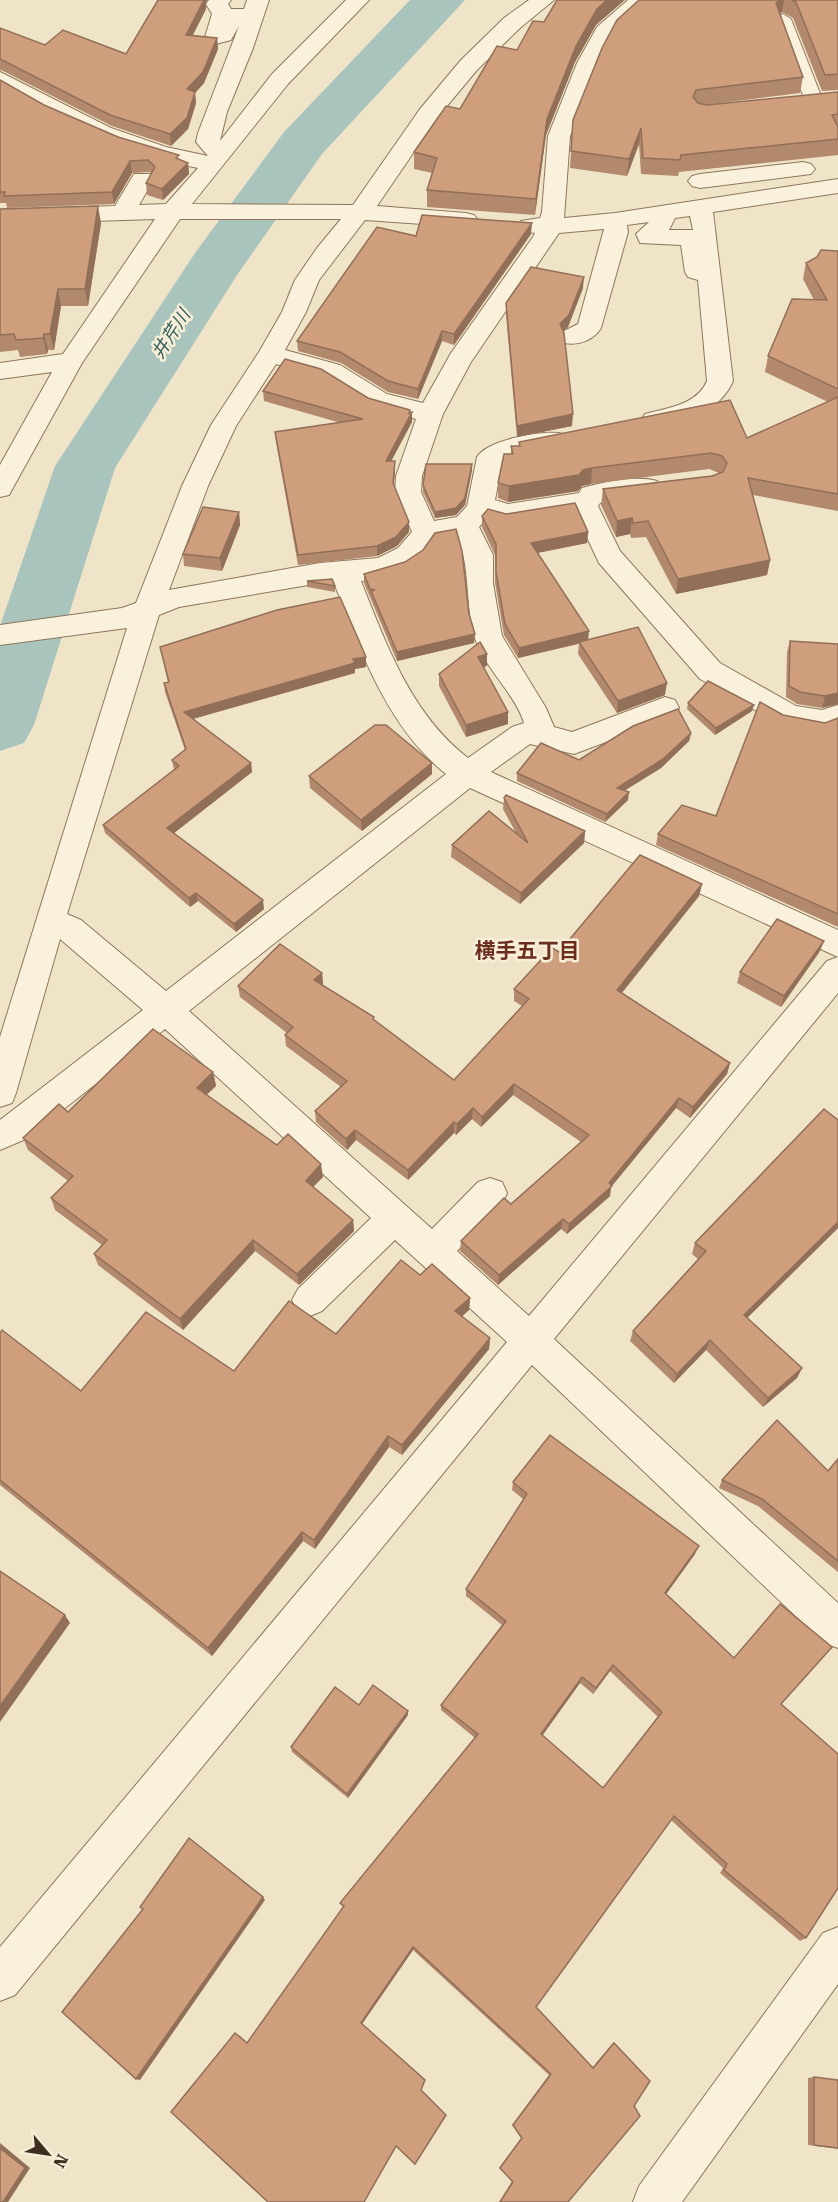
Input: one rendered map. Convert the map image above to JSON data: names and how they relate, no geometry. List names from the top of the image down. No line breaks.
{"districts":["横手五丁目"],"water":["井芹川"],"north":"bottom right"}
